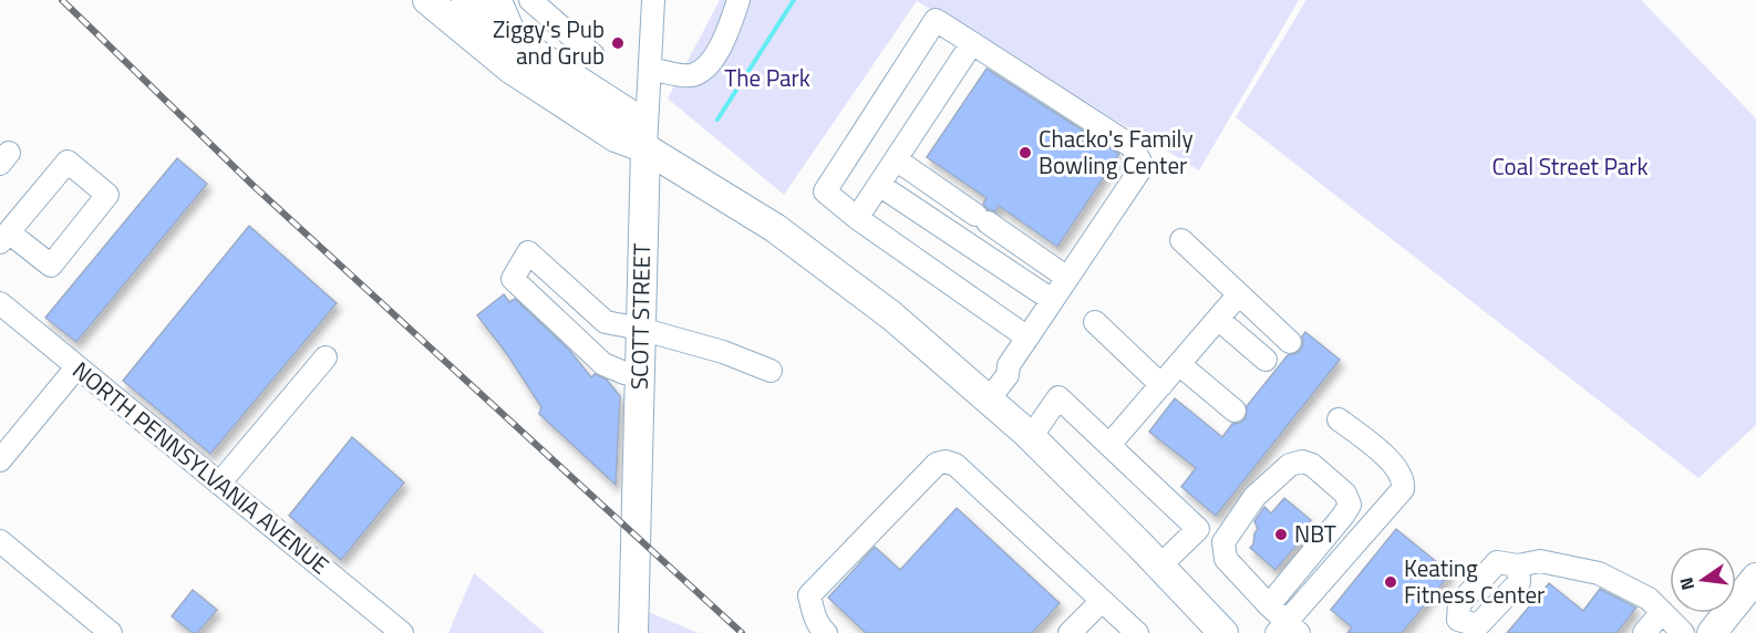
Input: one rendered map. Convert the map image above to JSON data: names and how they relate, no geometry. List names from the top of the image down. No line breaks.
{"streets":{"main road":["SCOTT STREET"],"street":["NORTH PENNSYLVANIA AVENUE"]},"parks":["The Park","Coal Street Park"],"places":["Ziggy's Pub and Grub","Chacko's Family Bowling Center","NBT","Keating Fitness Center"],"north":"left"}
